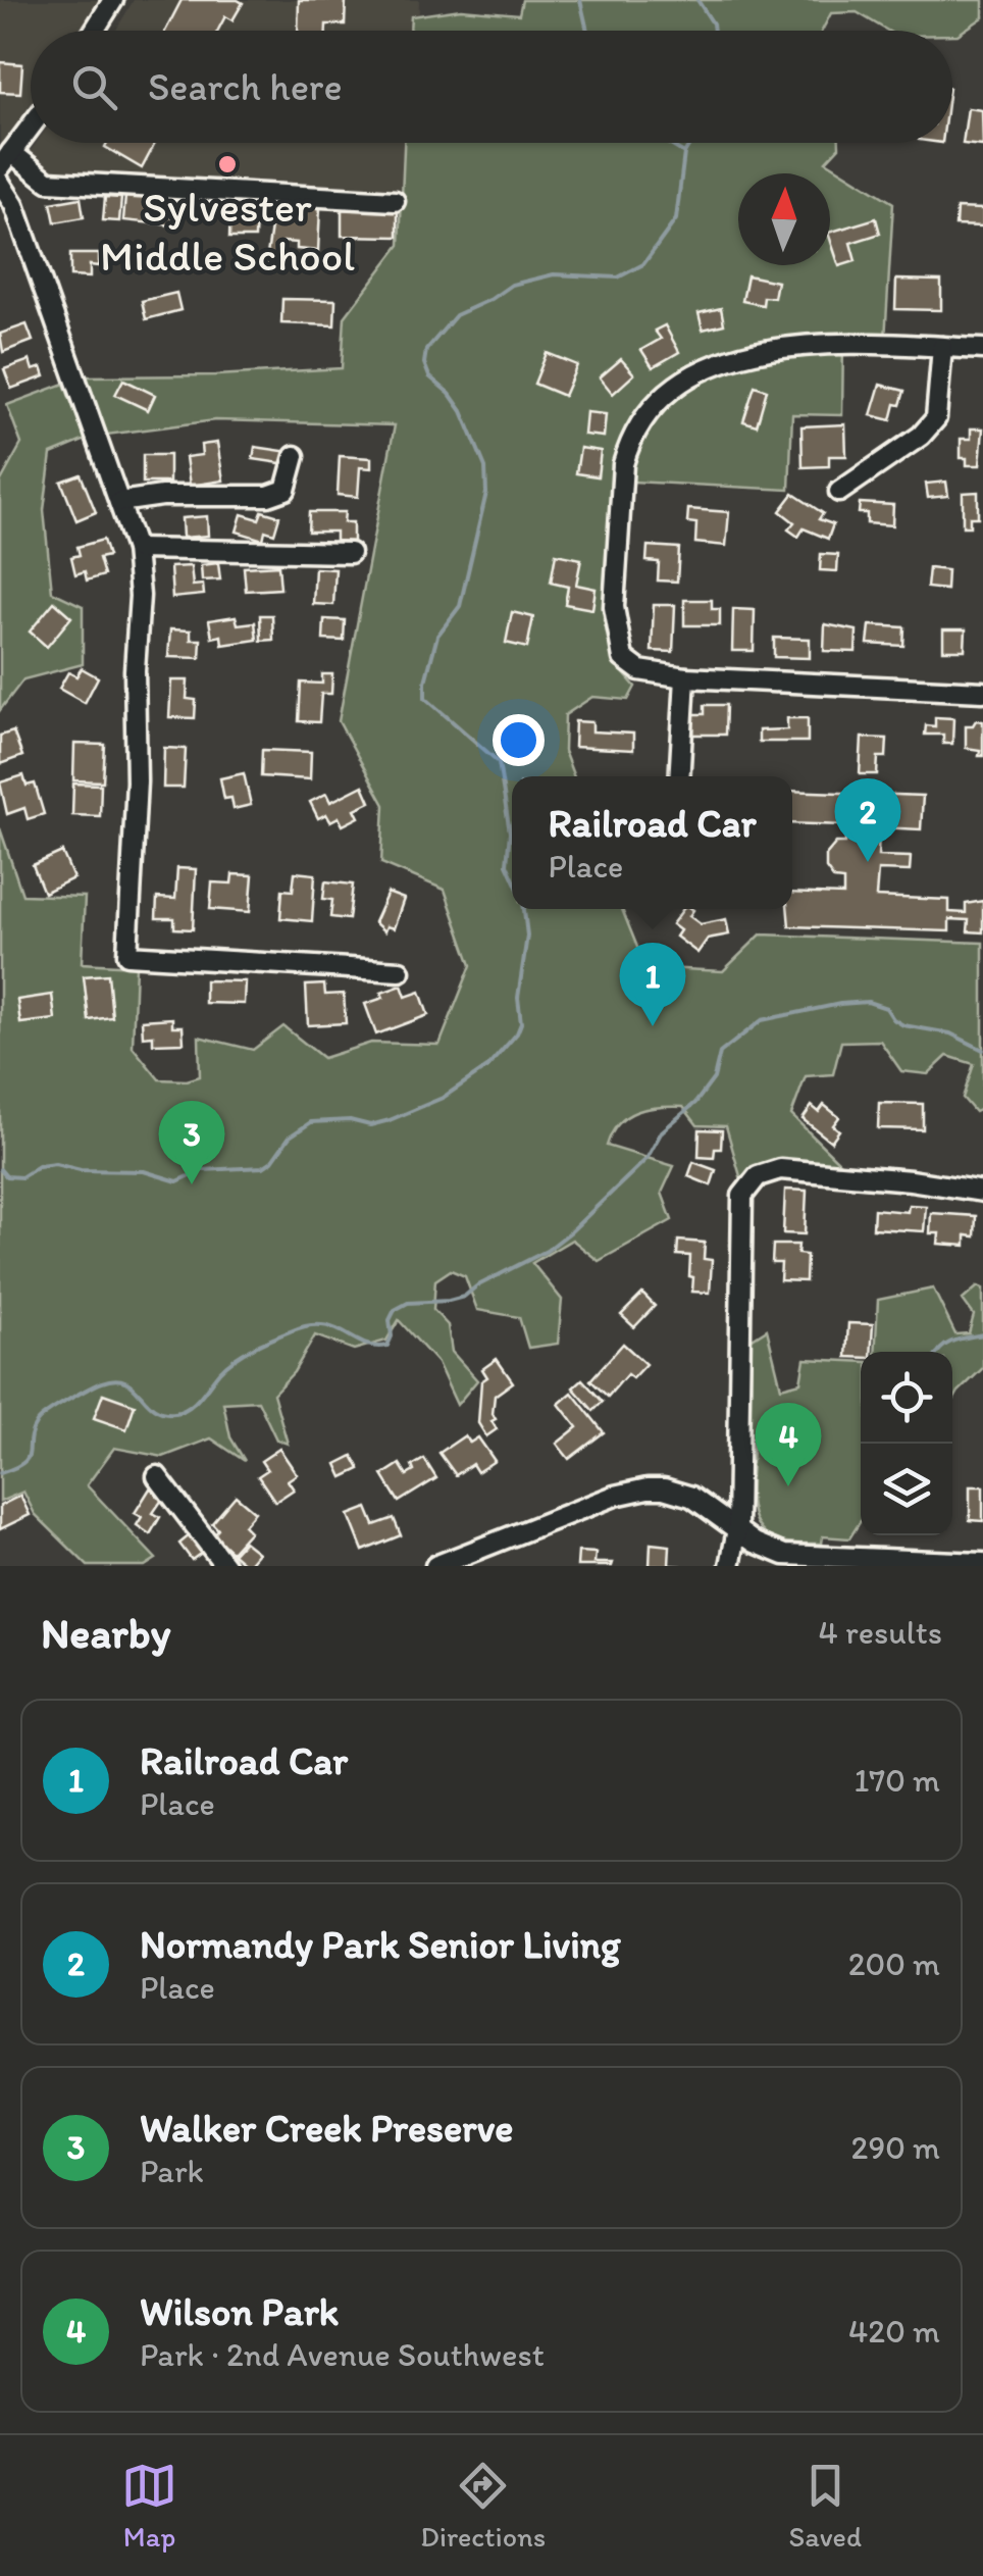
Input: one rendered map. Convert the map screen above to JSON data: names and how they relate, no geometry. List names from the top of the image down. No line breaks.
{"places":["Sylvester Middle School"],"north":"top","page":{"search":"Search here","popup":["Railroad Car","Place"],"pins":["2","1","3","4"],"heading":["Nearby","4 results"],"list":[{"mark":"1","name":"Railroad Car","note":"Place","value":"170 m"},{"mark":"2","name":"Normandy Park Senior Living","note":"Place","value":"200 m"},{"mark":"3","name":"Walker Creek Preserve","note":"Park","value":"290 m"},{"mark":"4","name":"Wilson Park","note":"Park · 2nd Avenue Southwest","value":"420 m"}],"nav":["Map","Directions","Saved"]}}
